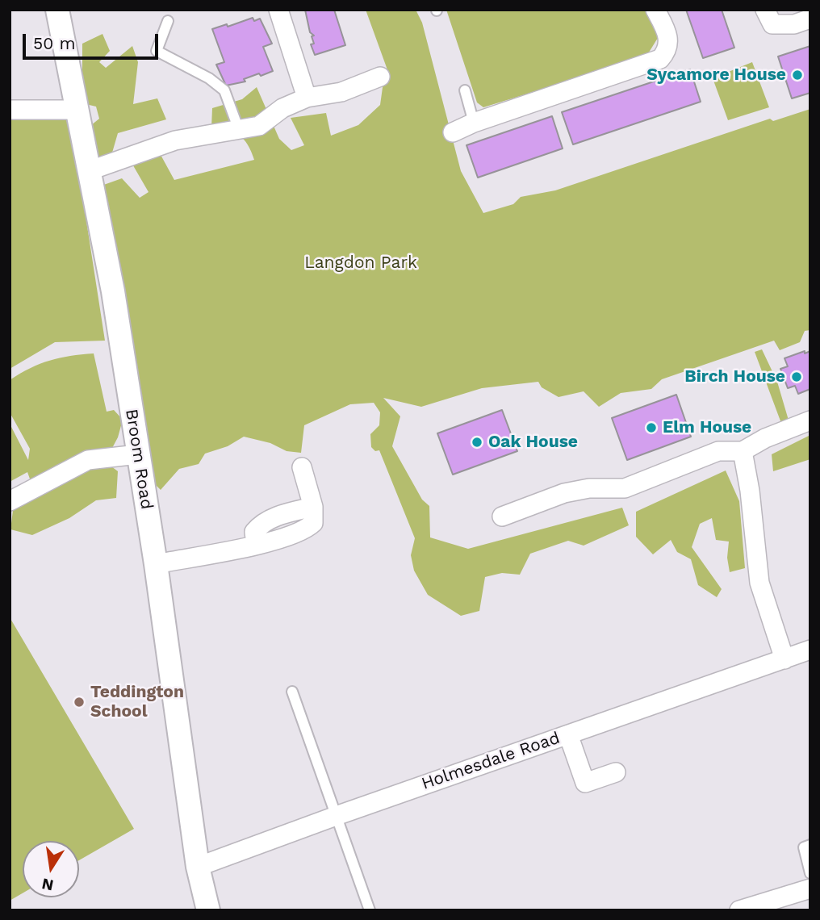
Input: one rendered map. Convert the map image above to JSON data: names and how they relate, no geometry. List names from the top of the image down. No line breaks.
{"streets":{"street":["Broom Road","Holmesdale Road"]},"crossings":[["Broom Road","Holmesdale Road"]],"parks":["Langdon Park"],"places":["Sycamore House","Birch House","Elm House","Oak House","Teddington School"],"scale_bar":"50 m","north":"bottom"}
